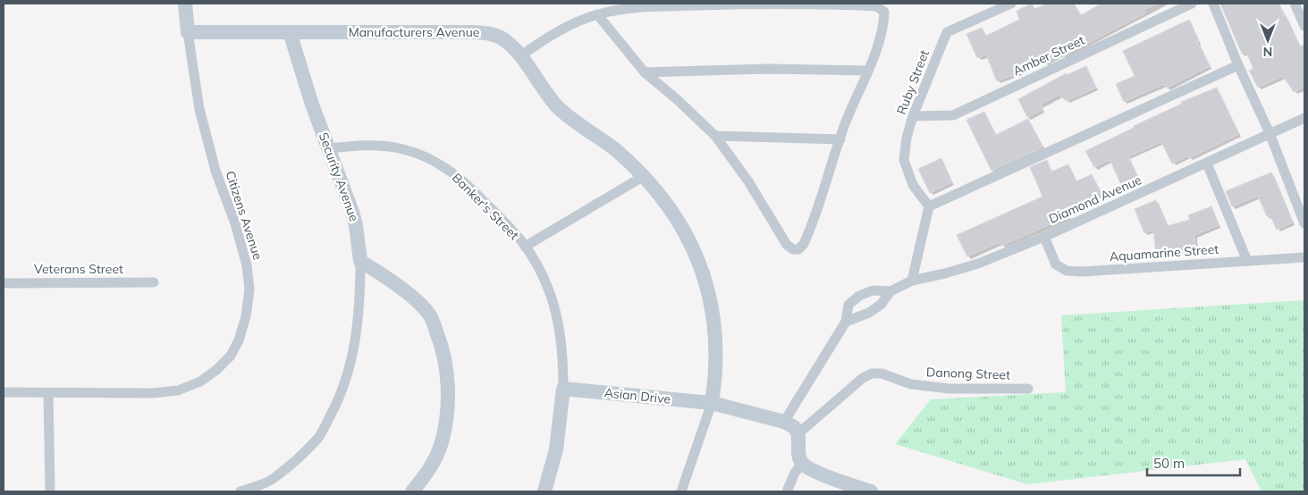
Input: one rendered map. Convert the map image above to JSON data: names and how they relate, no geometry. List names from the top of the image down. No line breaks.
{"streets":{"main road":["Manufacturers Avenue","Security Avenue","Banker's Street","Asian Drive"],"street":["Amber Street","Ruby Street","Diamond Avenue","Citizens Avenue","Aquamarine Street","Veterans Street","Danong Street"]},"crossings":[["Manufacturers Avenue","Security Avenue"],["Manufacturers Avenue","Citizens Avenue"],["Manufacturers Avenue","Asian Drive"],["Amber Street","Ruby Street"],["Security Avenue","Banker's Street"],["Diamond Avenue","Aquamarine Street"],["Diamond Avenue","Asian Drive"],["Banker's Street","Asian Drive"]],"scale_bar":"50 m","north":"bottom"}
